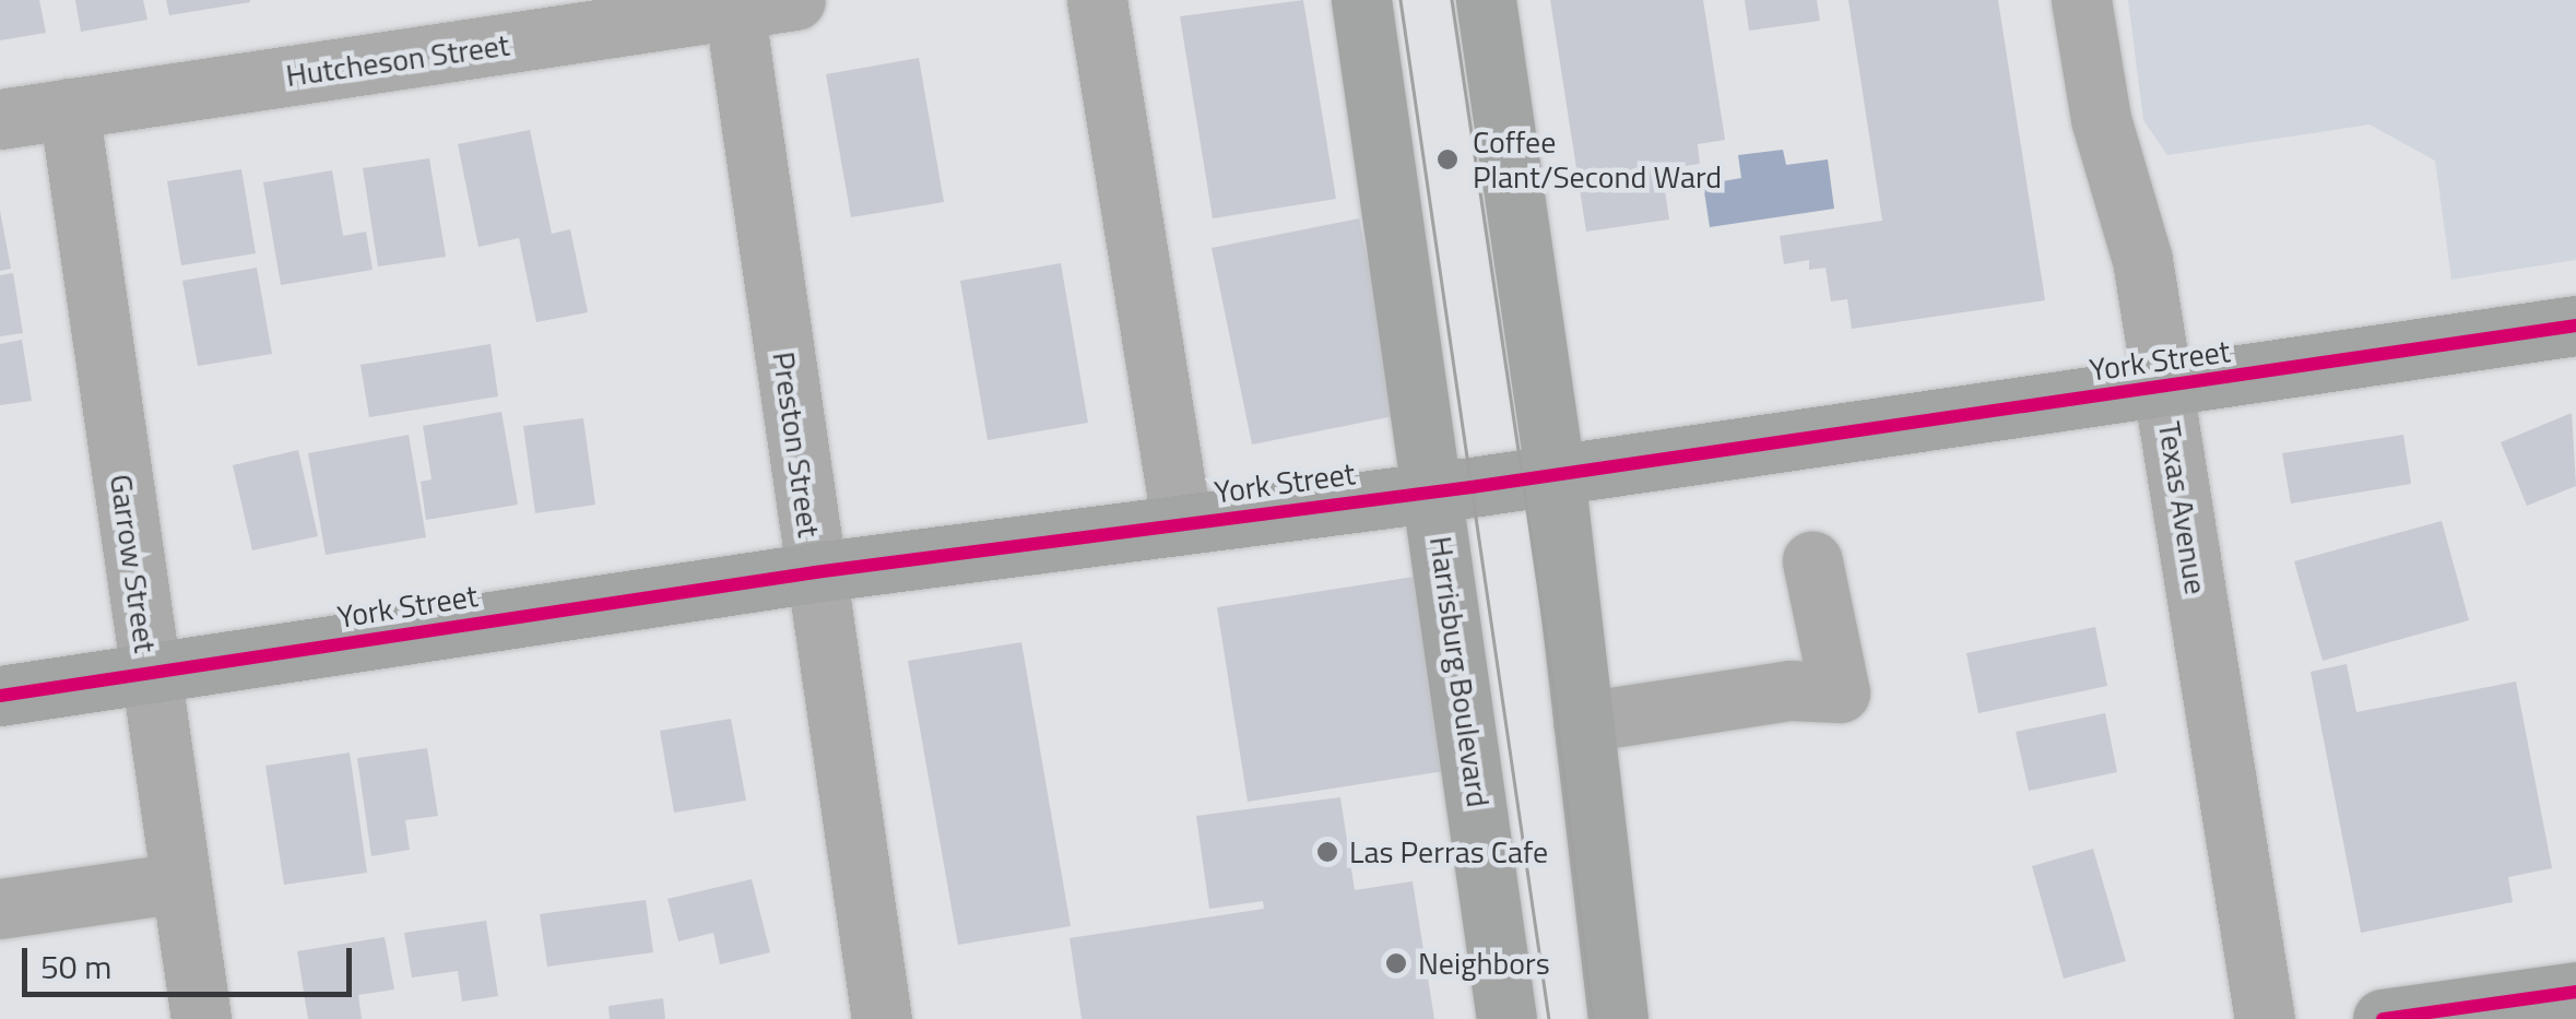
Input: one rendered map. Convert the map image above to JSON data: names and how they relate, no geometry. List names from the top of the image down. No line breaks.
{"streets":{"main road":["York Street","Harrisburg Boulevard"],"street":["Hutcheson Street","Preston Street","Texas Avenue","Garrow Street"]},"crossings":[["Hutcheson Street","Preston Street"],["Hutcheson Street","Garrow Street"],["York Street","Preston Street"],["York Street","Texas Avenue"],["York Street","Garrow Street"],["York Street","Harrisburg Boulevard"]],"places":["Coffee Plant/Second Ward","Las Perras Cafe","Neighbors"],"scale_bar":"50 m"}
